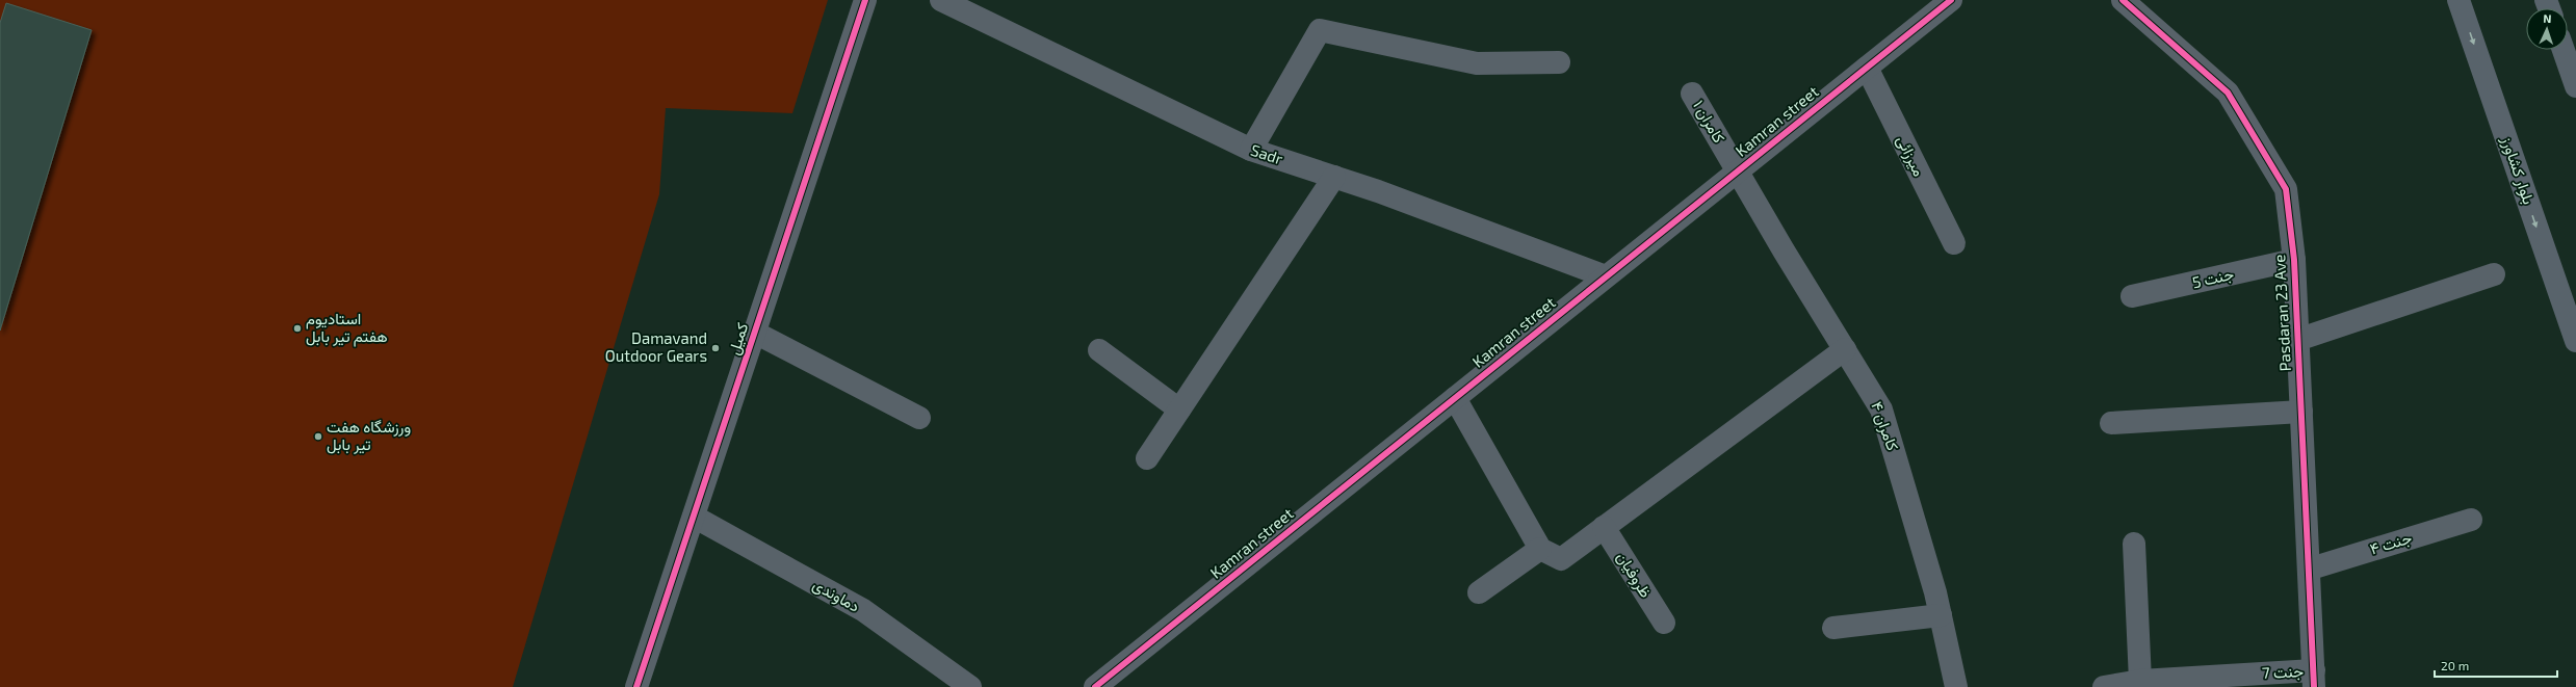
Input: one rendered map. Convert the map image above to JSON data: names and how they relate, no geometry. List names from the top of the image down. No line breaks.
{"streets":{"main road":["بلوار کشاورز"],"street":["کامران ۱","Kamran street","Sadr","میرزائی","جنت 5","Pasdaran 23 Ave","کمیل","کامران ۴","جنت ۴","ظروفیان","دماوندی","جنت 7"]},"crossings":[["کامران ۱","Kamran street"],["کامران ۱","کامران ۴"],["Kamran street","Sadr"],["Kamran street","میرزائی"],["Kamran street","کامران ۴"],["جنت 5","Pasdaran 23 Ave"],["Pasdaran 23 Ave","جنت ۴"],["Pasdaran 23 Ave","جنت 7"],["کمیل","دماوندی"]],"one_way":["بلوار کشاورز"],"places":["استادیوم هفتم تیر بابل","Damavand Outdoor Gears","ورزشگاه هفت تیر بابل"],"scale_bar":"20 m","north":"top"}
